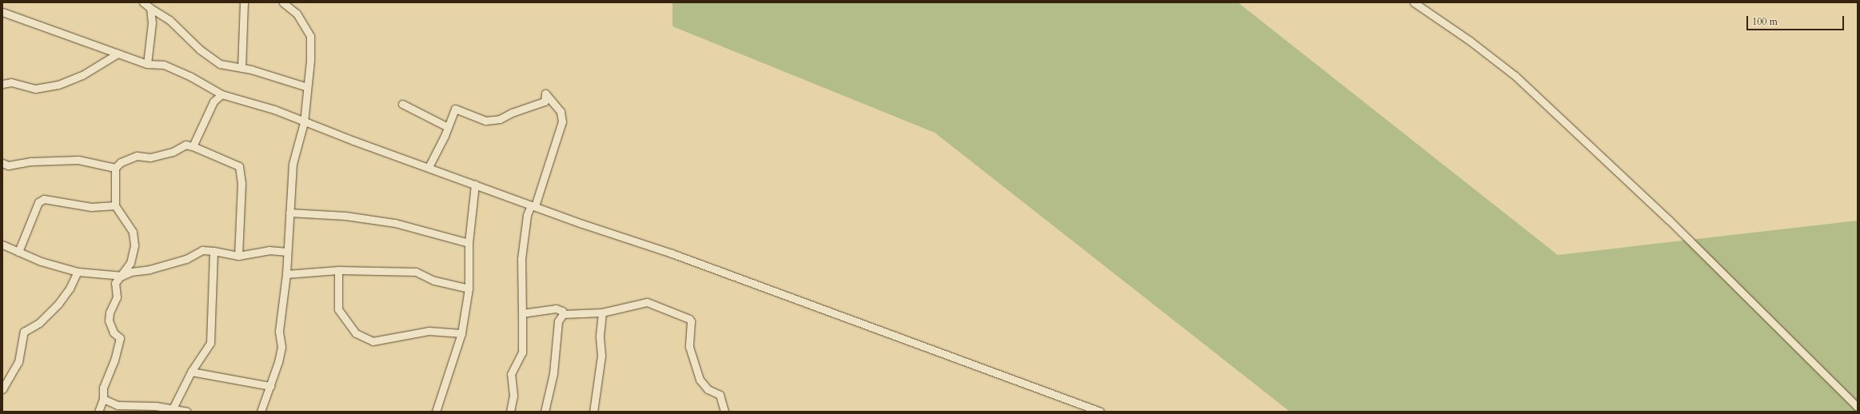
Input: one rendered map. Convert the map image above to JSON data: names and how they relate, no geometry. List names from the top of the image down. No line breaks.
{"scale_bar":"100 m"}
